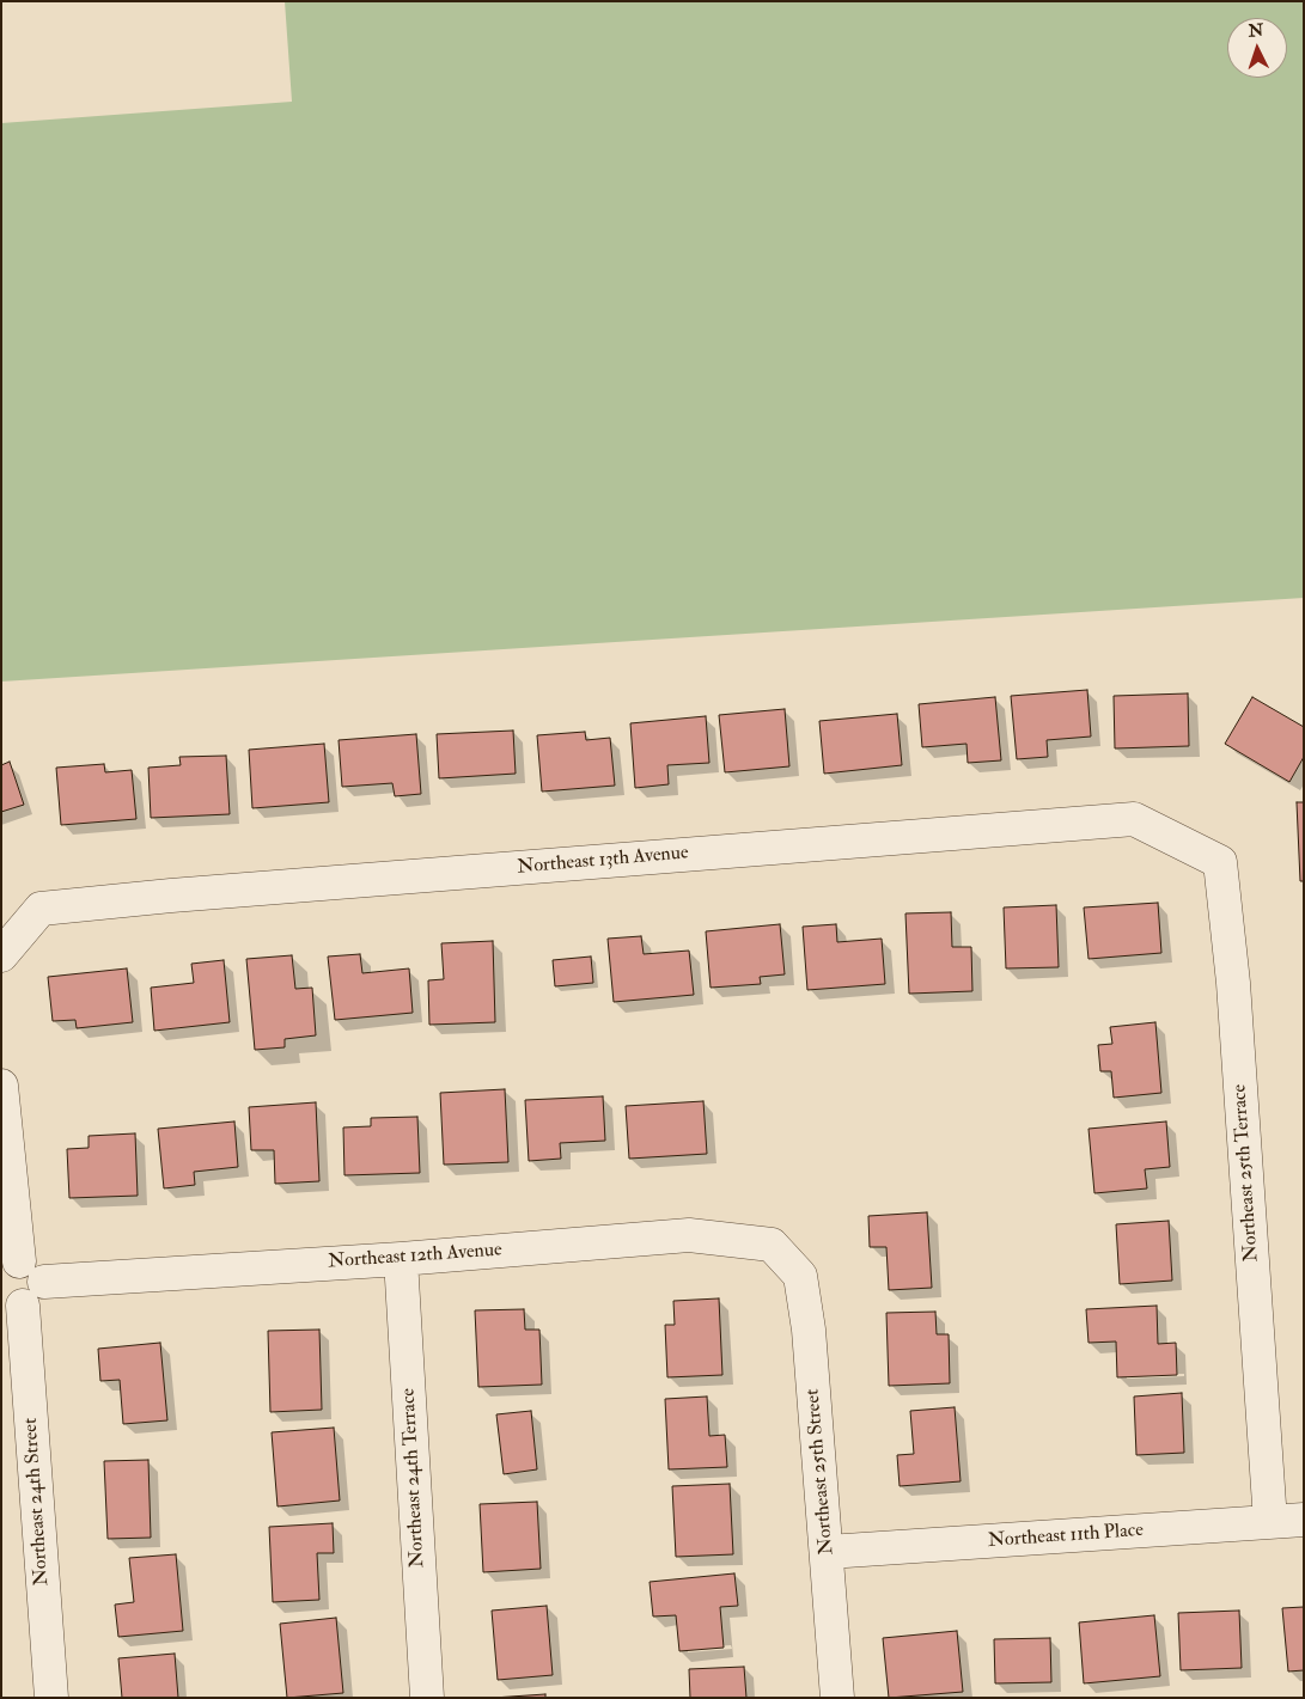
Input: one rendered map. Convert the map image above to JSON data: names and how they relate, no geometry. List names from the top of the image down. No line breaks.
{"streets":{"street":["Northeast 13th Avenue","Northeast 25th Terrace","Northeast 12th Avenue","Northeast 25th Street","Northeast 24th Terrace","Northeast 24th Street","Northeast 11th Place"]},"crossings":[["Northeast 13th Avenue","Northeast 25th Terrace"],["Northeast 25th Terrace","Northeast 11th Place"],["Northeast 12th Avenue","Northeast 25th Street"],["Northeast 12th Avenue","Northeast 24th Terrace"],["Northeast 12th Avenue","Northeast 24th Street"],["Northeast 25th Street","Northeast 11th Place"]],"north":"top"}
